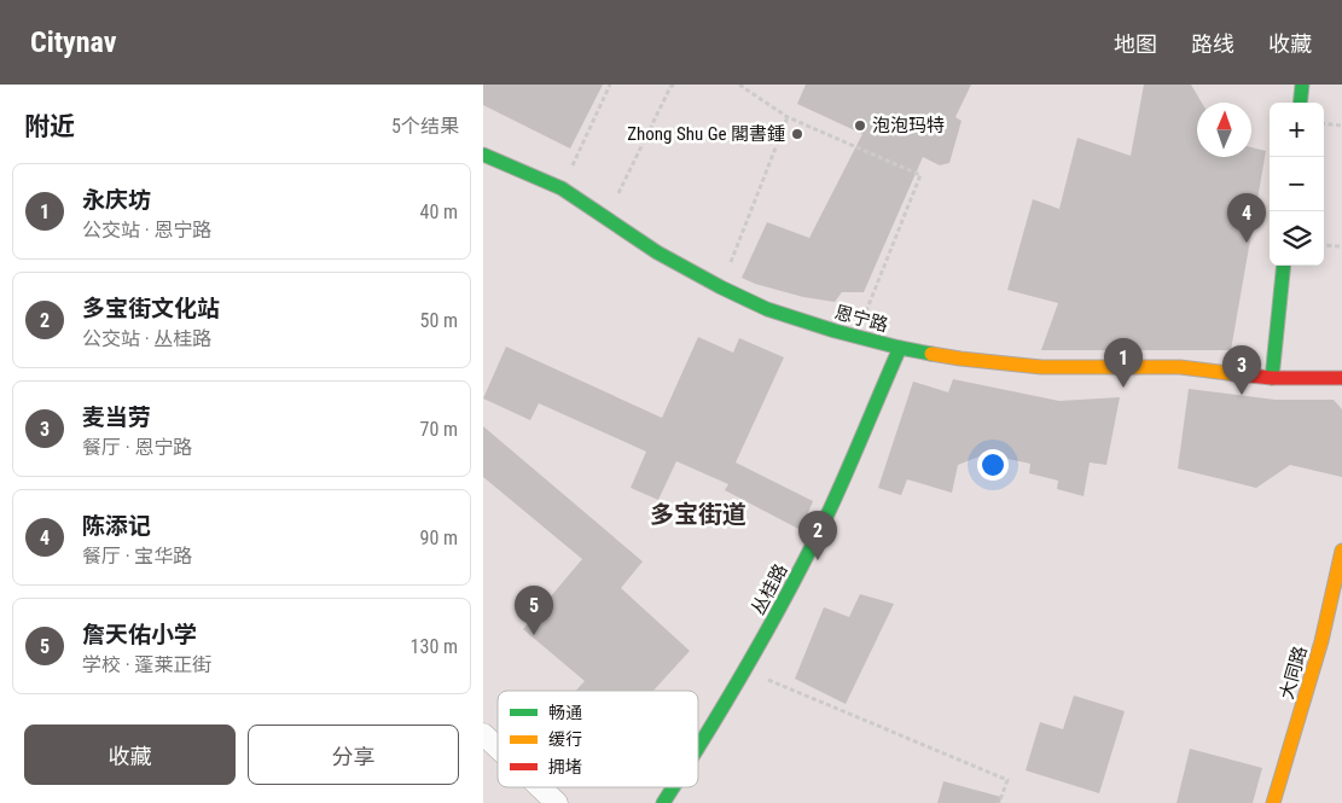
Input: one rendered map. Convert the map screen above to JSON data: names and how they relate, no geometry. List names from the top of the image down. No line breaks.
{"streets":{"street":["恩宁路","丛桂路","大同路"]},"crossings":[["恩宁路","丛桂路"]],"districts":["多宝街道"],"places":["泡泡玛特","Zhong Shu Ge 閣書鍾"],"legend":["畅通","缓行","拥堵"],"north":"top","page":{"header":"Citynav","nav":["地图","路线","收藏"],"heading":["附近","5个结果"],"map_buttons":["+","−"],"list":[{"mark":"1","name":"永庆坊","note":"公交站 · 恩宁路","value":"40 m"},{"mark":"2","name":"多宝街文化站","note":"公交站 · 丛桂路","value":"50 m"},{"mark":"3","name":"麦当劳","note":"餐厅 · 恩宁路","value":"70 m"},{"mark":"4","name":"陈添记","note":"餐厅 · 宝华路","value":"90 m"},{"mark":"5","name":"詹天佑小学","note":"学校 · 蓬莱正街","value":"130 m"}],"pins":["4","1","3","2","5"],"buttons":["收藏","分享"]}}
